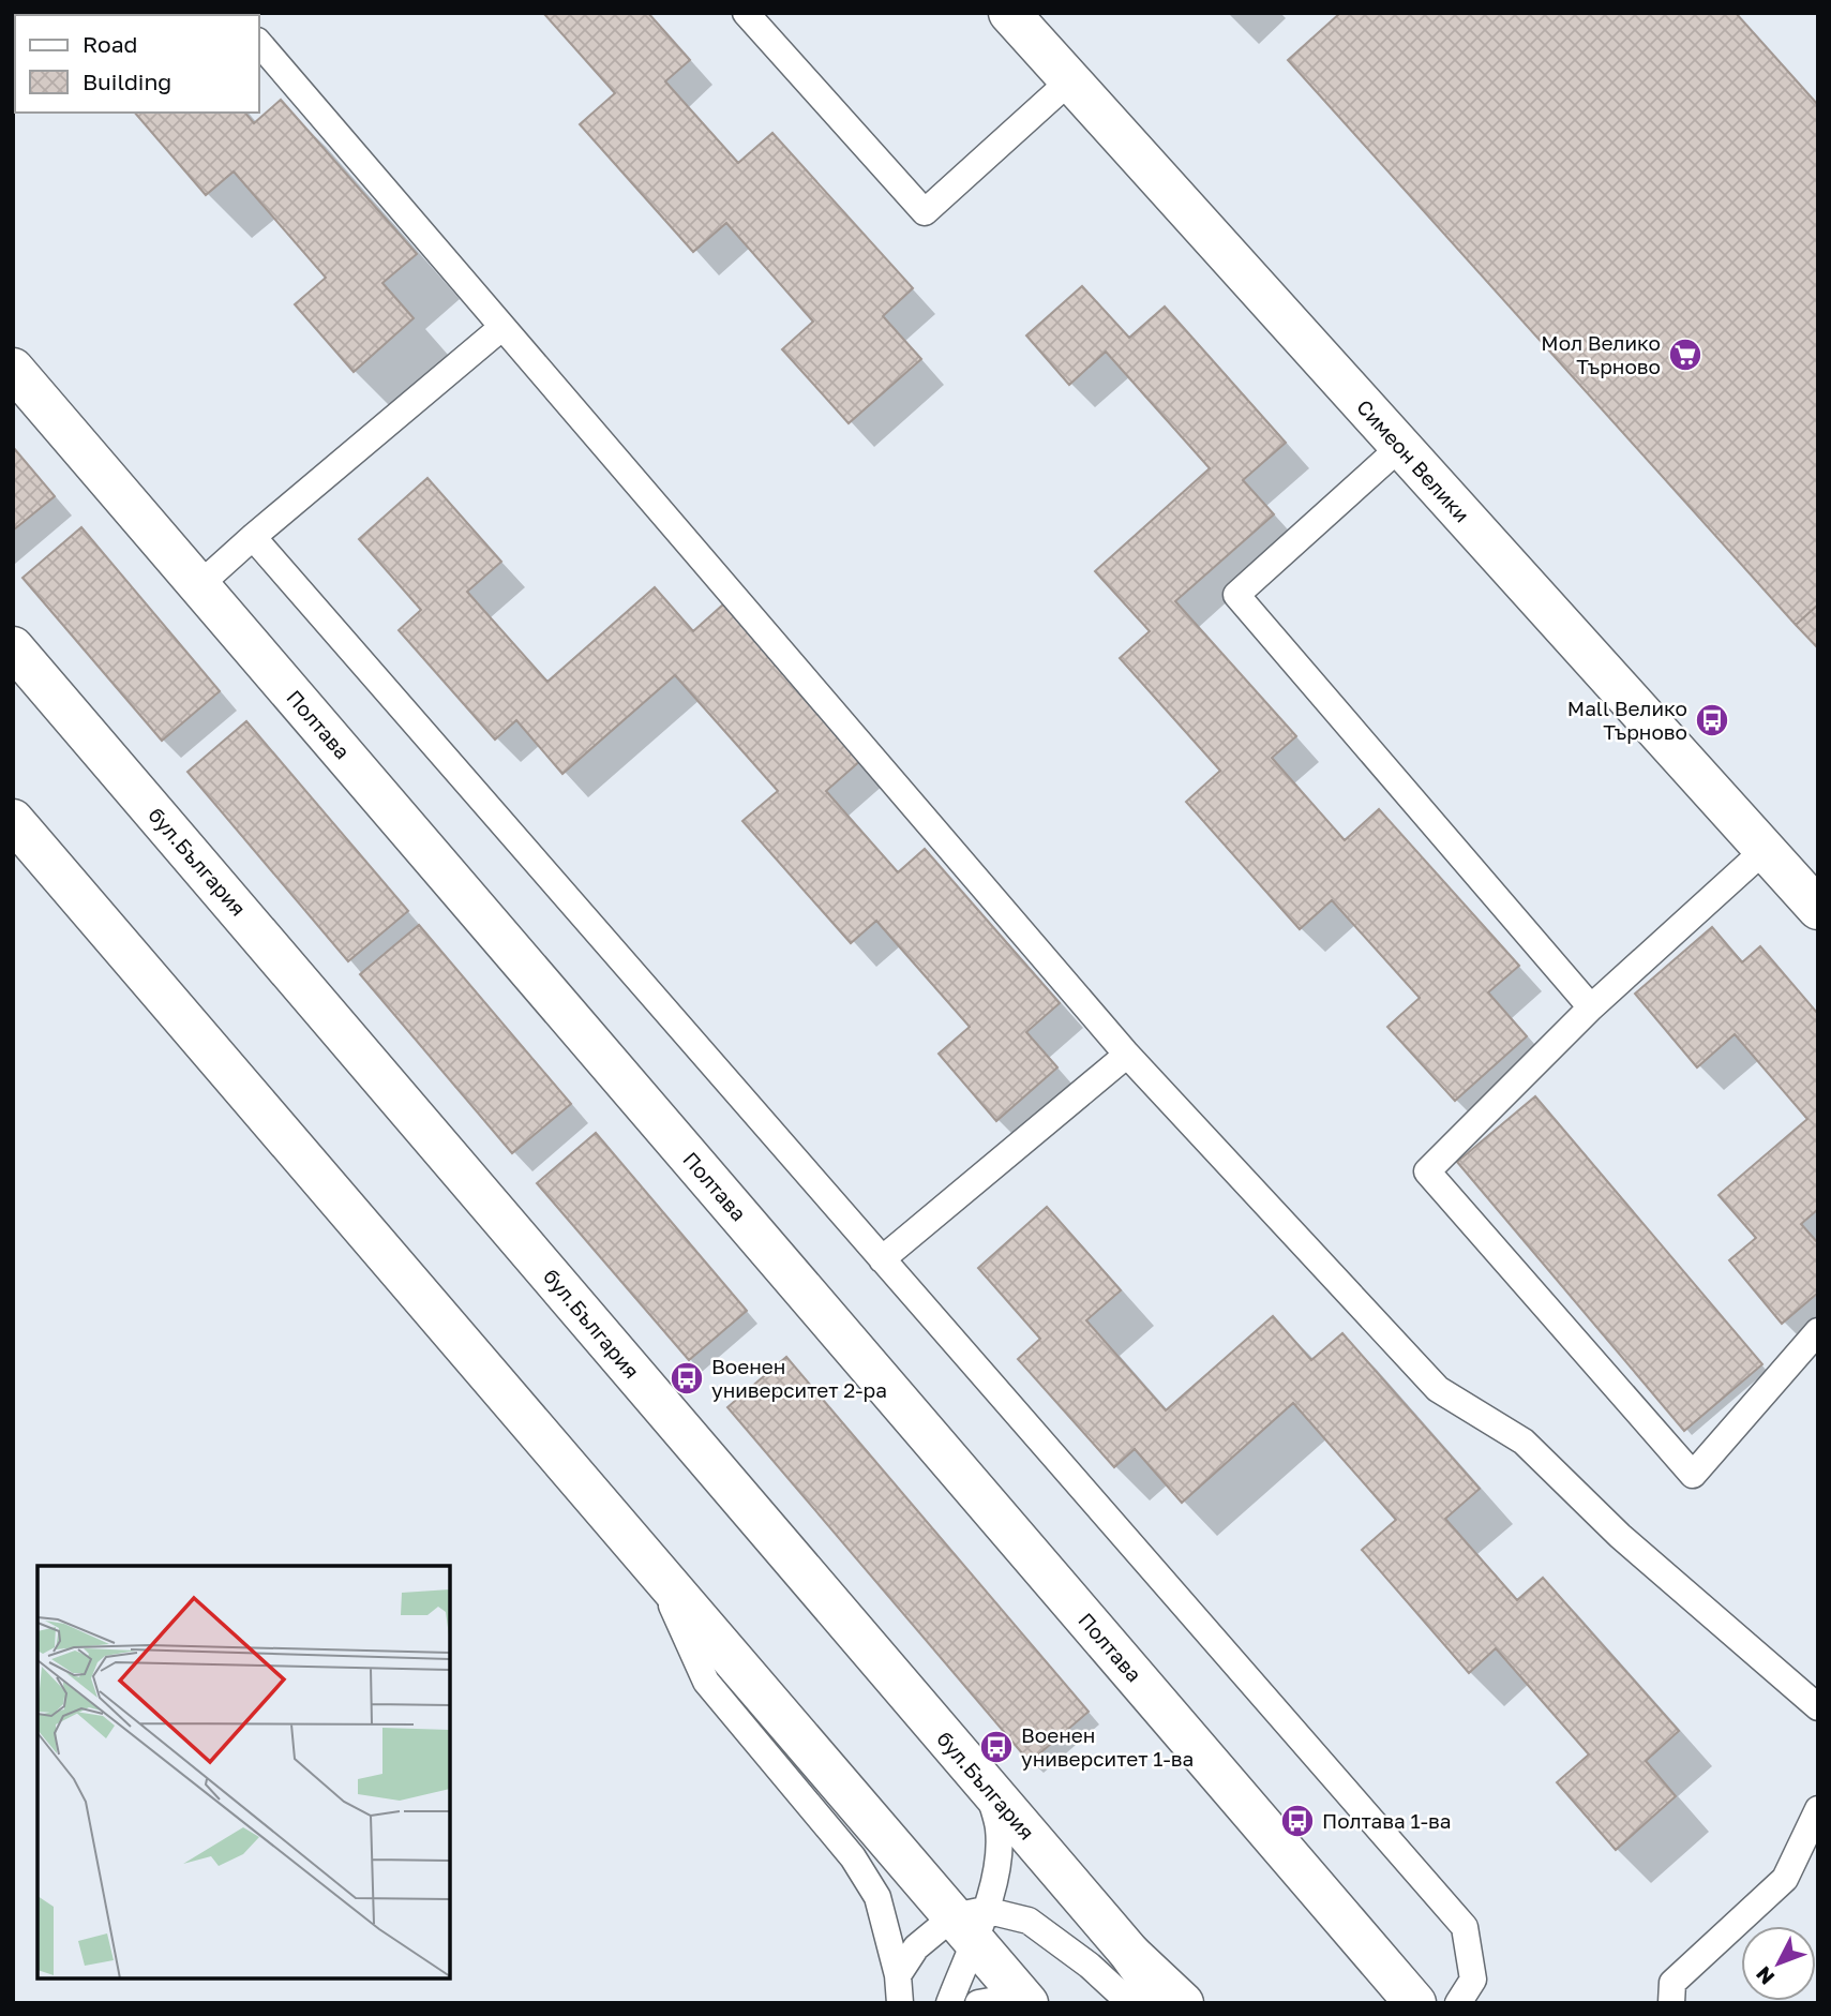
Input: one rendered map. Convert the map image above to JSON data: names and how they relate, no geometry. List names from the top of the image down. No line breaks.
{"streets":{"main road":["Симеон Велики","Полтава","бул.България"]},"places":{"supermarket":["Мол Велико Търново"],"bus stop":["Mall Велико Търново","Военен университет 2-ра","Военен университет 1-ва","Полтава 1-ва"]},"legend":["Road","Building"],"north":"bottom left"}
